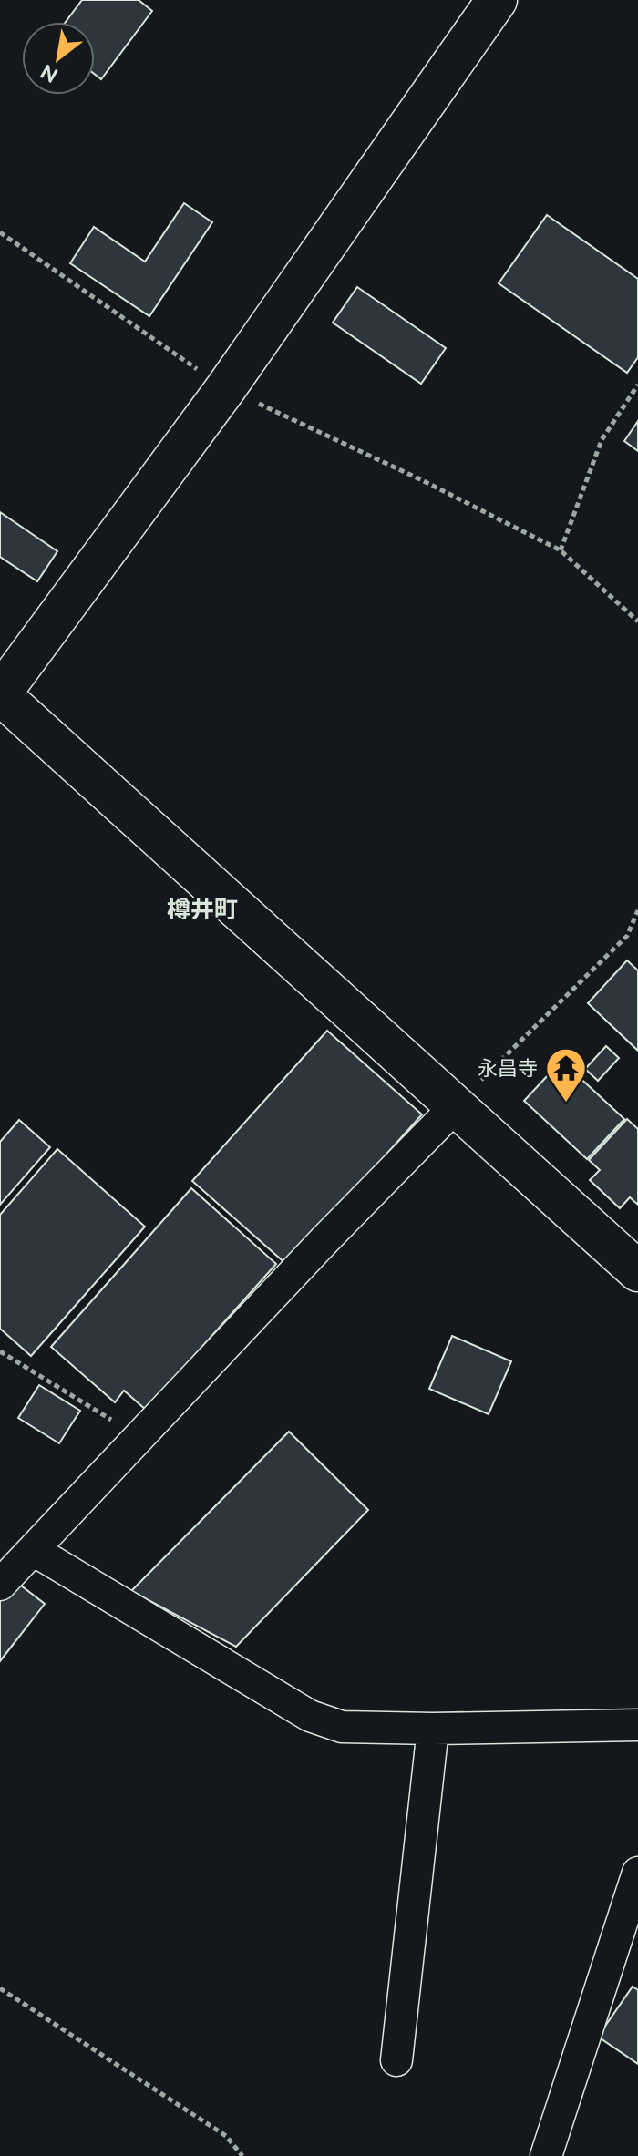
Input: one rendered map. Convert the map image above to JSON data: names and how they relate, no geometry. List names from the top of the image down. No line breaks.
{"districts":["樽井町"],"places":{"temple":["永昌寺"]},"north":"bottom left"}
